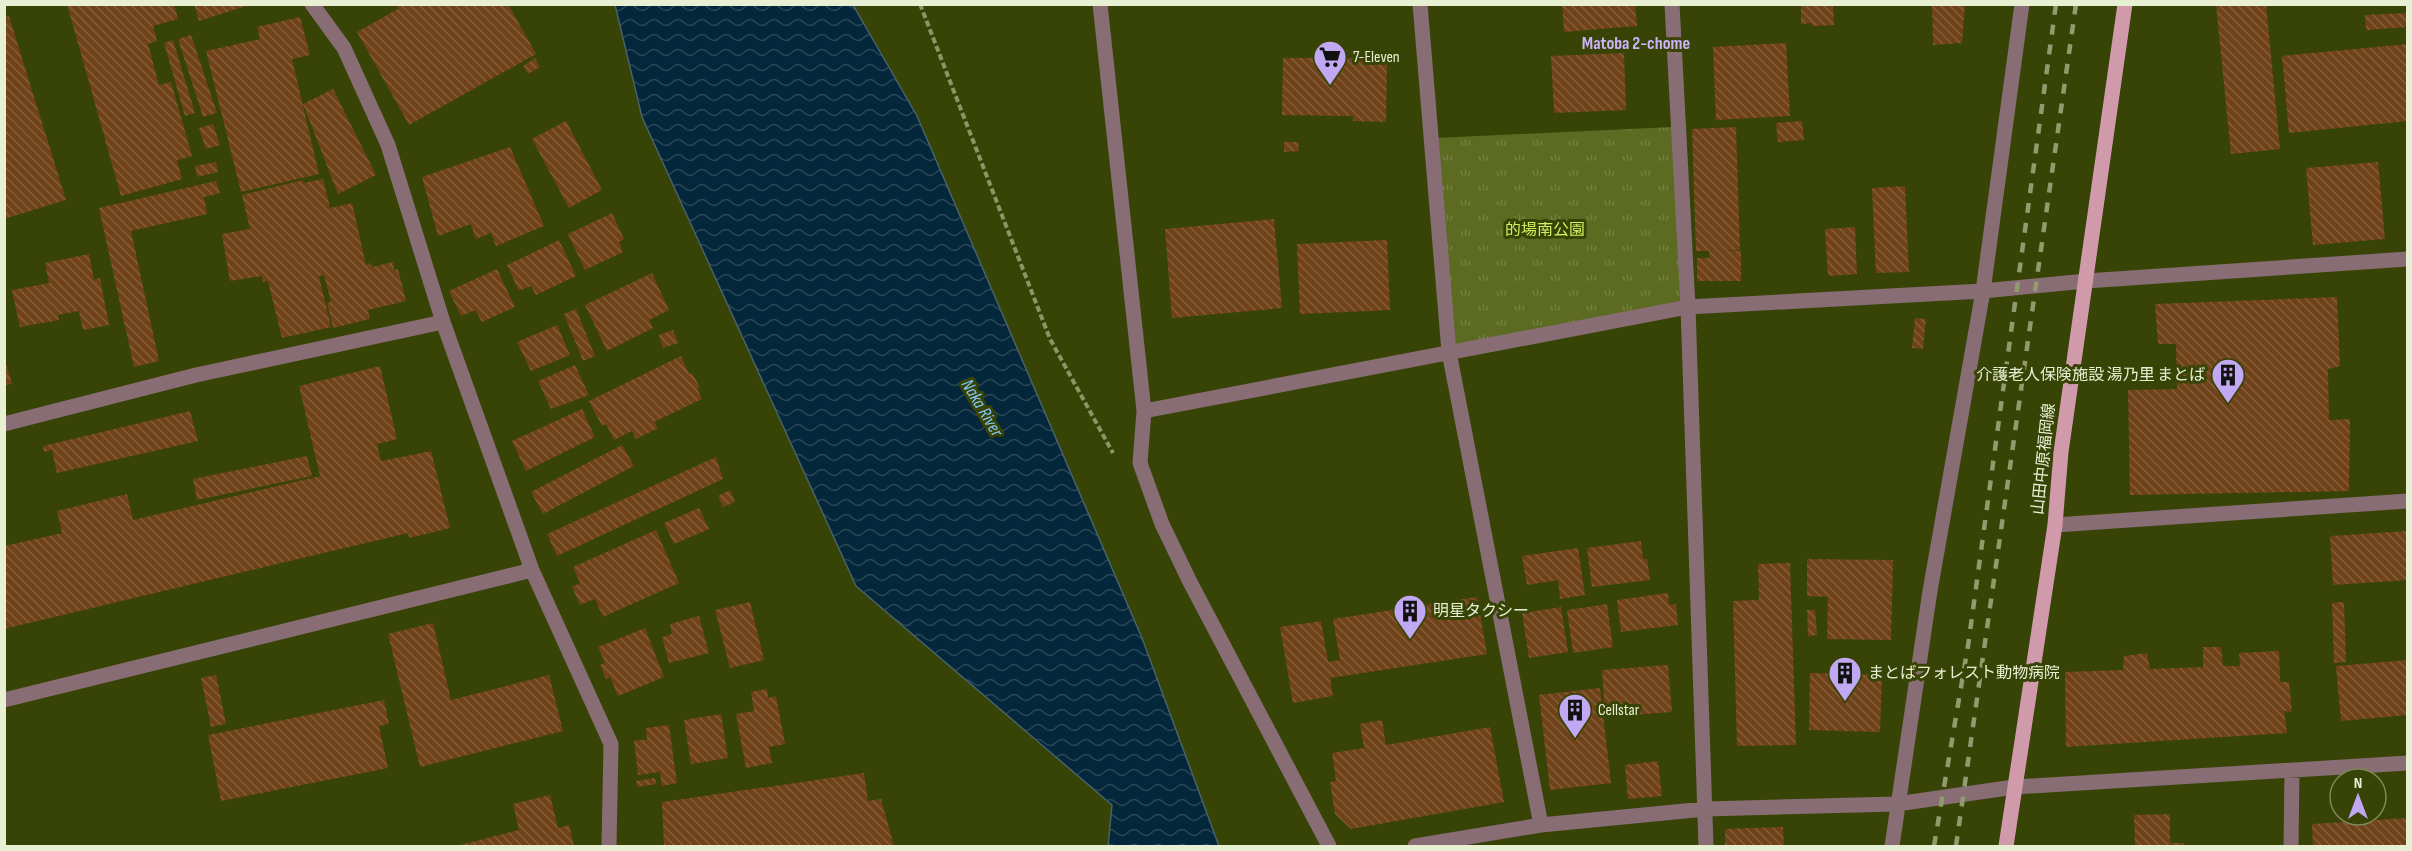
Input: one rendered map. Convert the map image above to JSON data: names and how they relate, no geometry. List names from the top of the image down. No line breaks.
{"streets":{"main road":["山田中原福岡線"]},"districts":["Matoba 2-chome"],"water":["Naka River"],"parks":["的場南公園"],"places":{"supermarket":["7-Eleven"],"building":["介護老人保険施設 湯乃里 まとば","明星タクシー","まとばフォレスト動物病院","Cellstar"]},"north":"top"}
